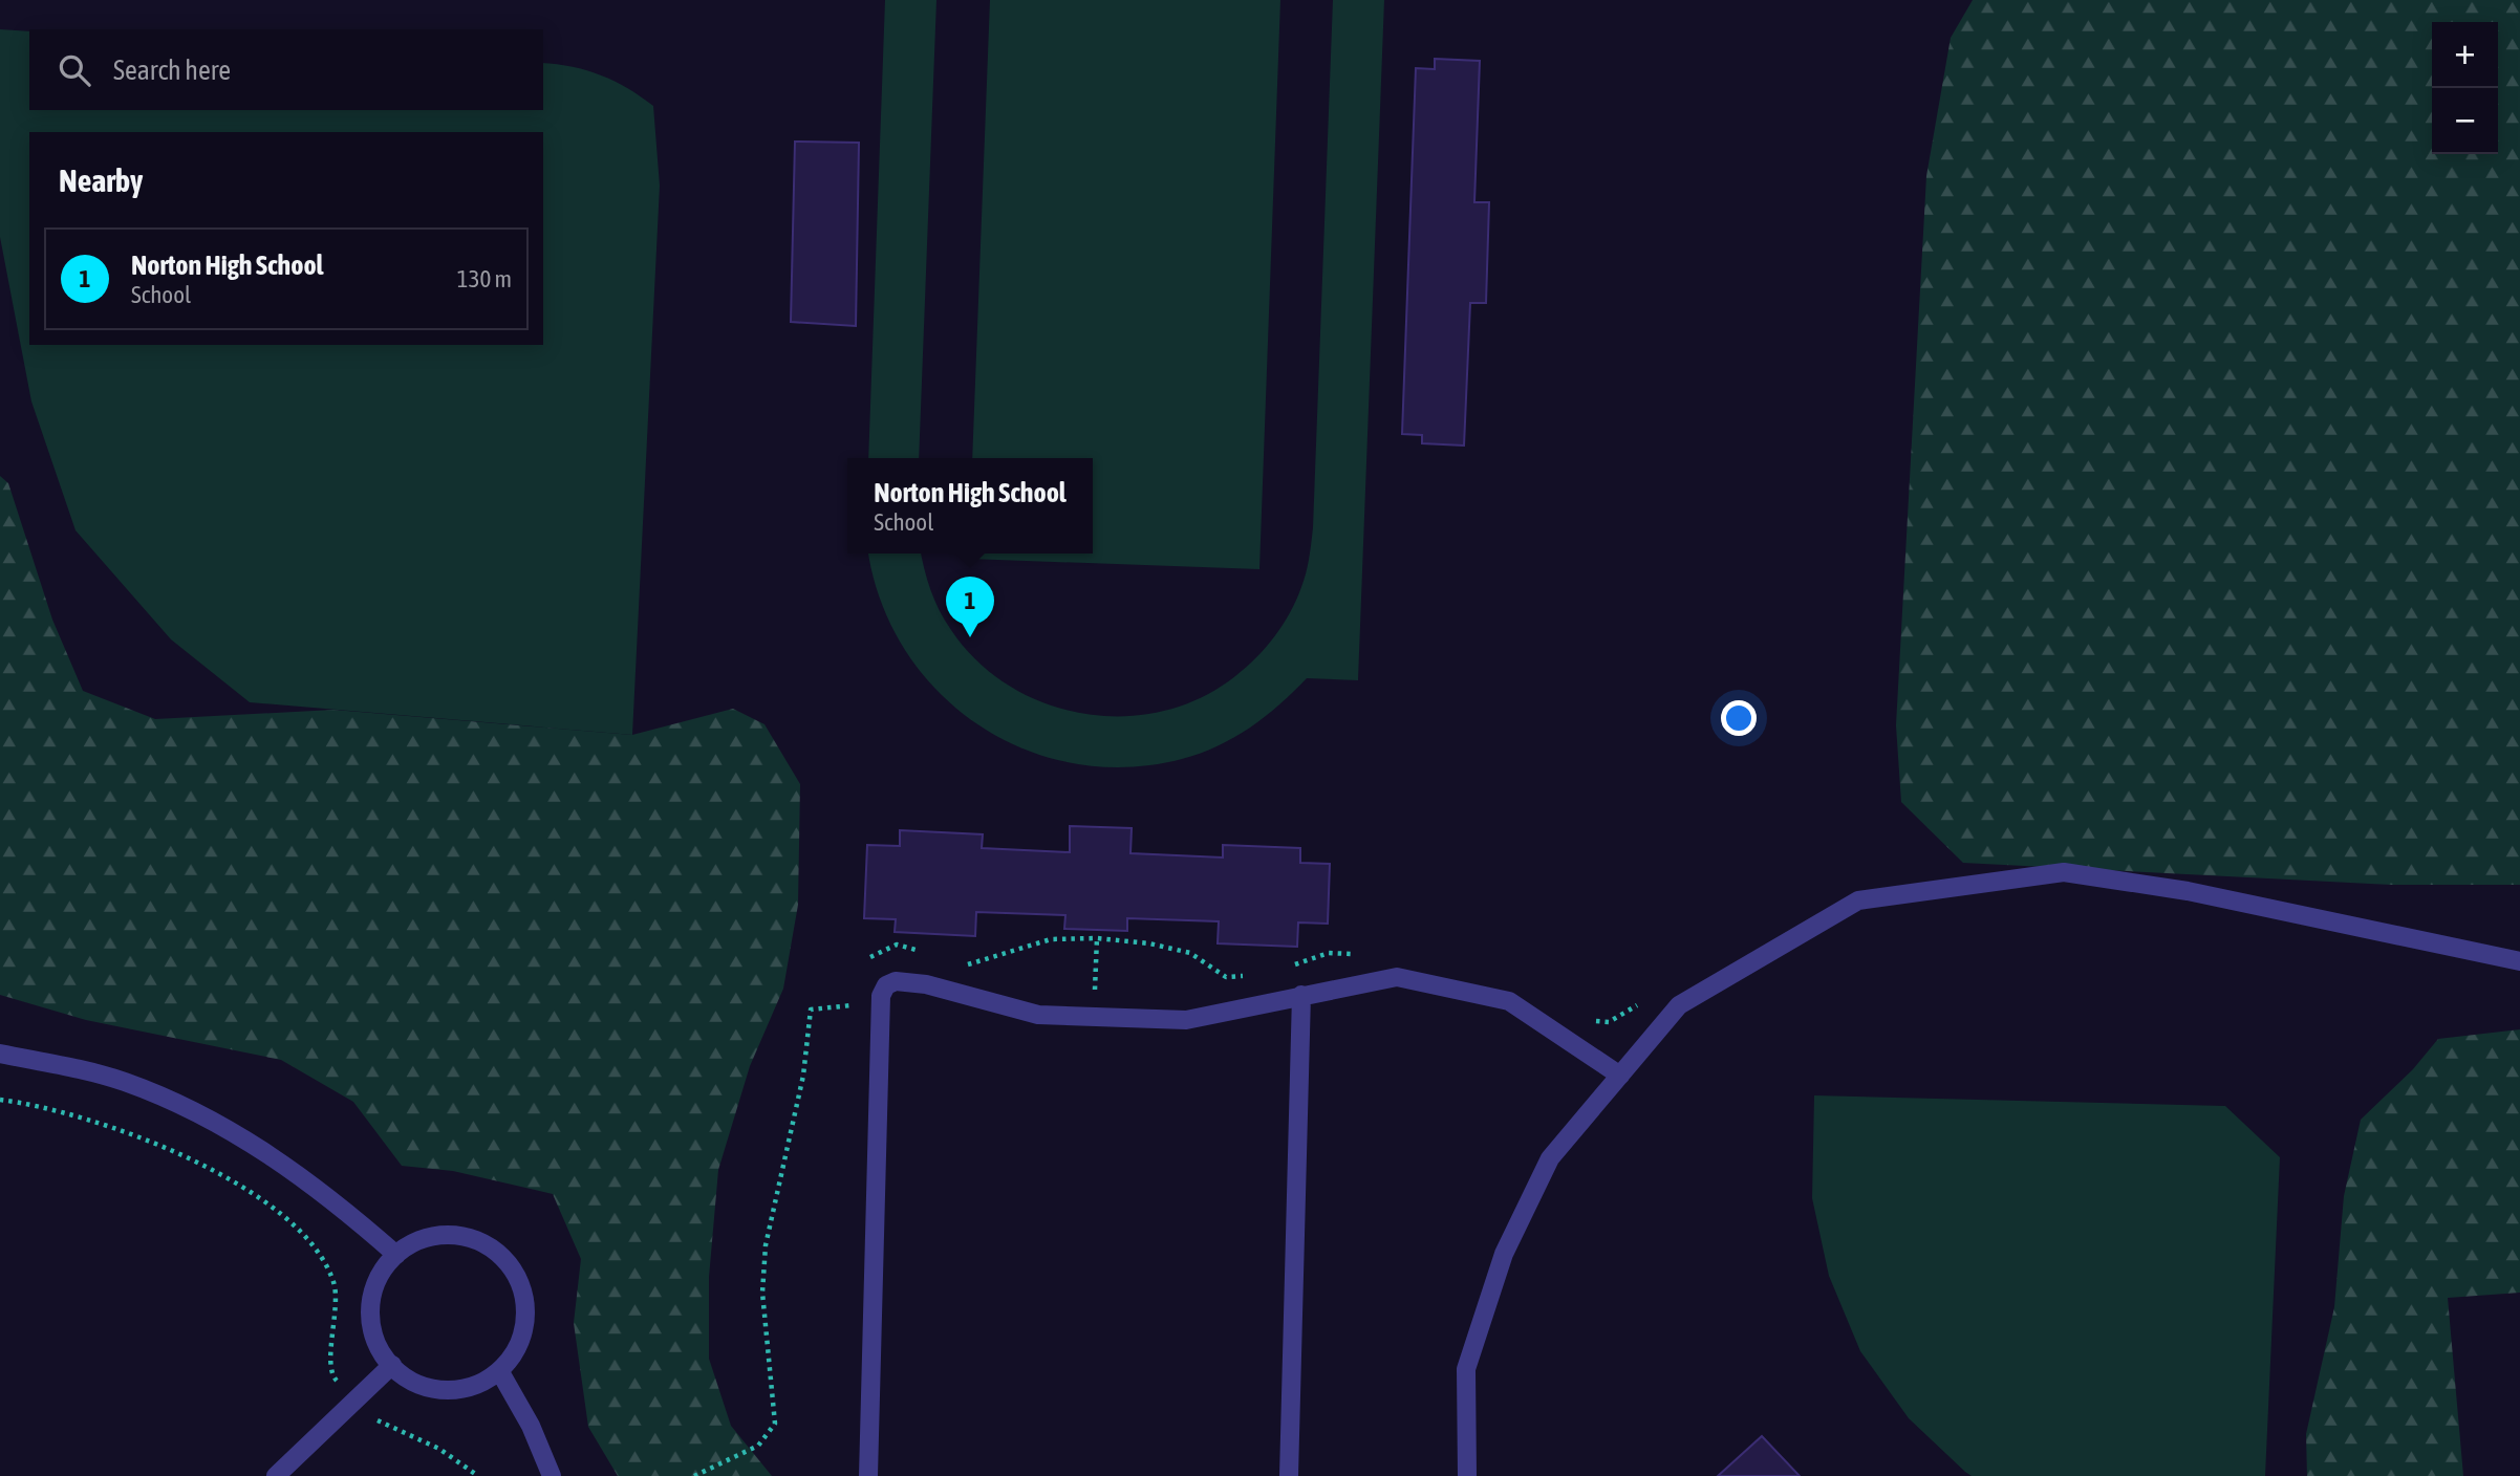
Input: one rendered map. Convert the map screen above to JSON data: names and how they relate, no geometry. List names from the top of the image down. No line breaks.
{"page":{"map_buttons":["+","−"],"search":"Search here","heading":"Nearby","list":[{"mark":"1","name":"Norton High School","note":"School","value":"130 m"}],"popup":["Norton High School","School"],"pins":"1"}}
